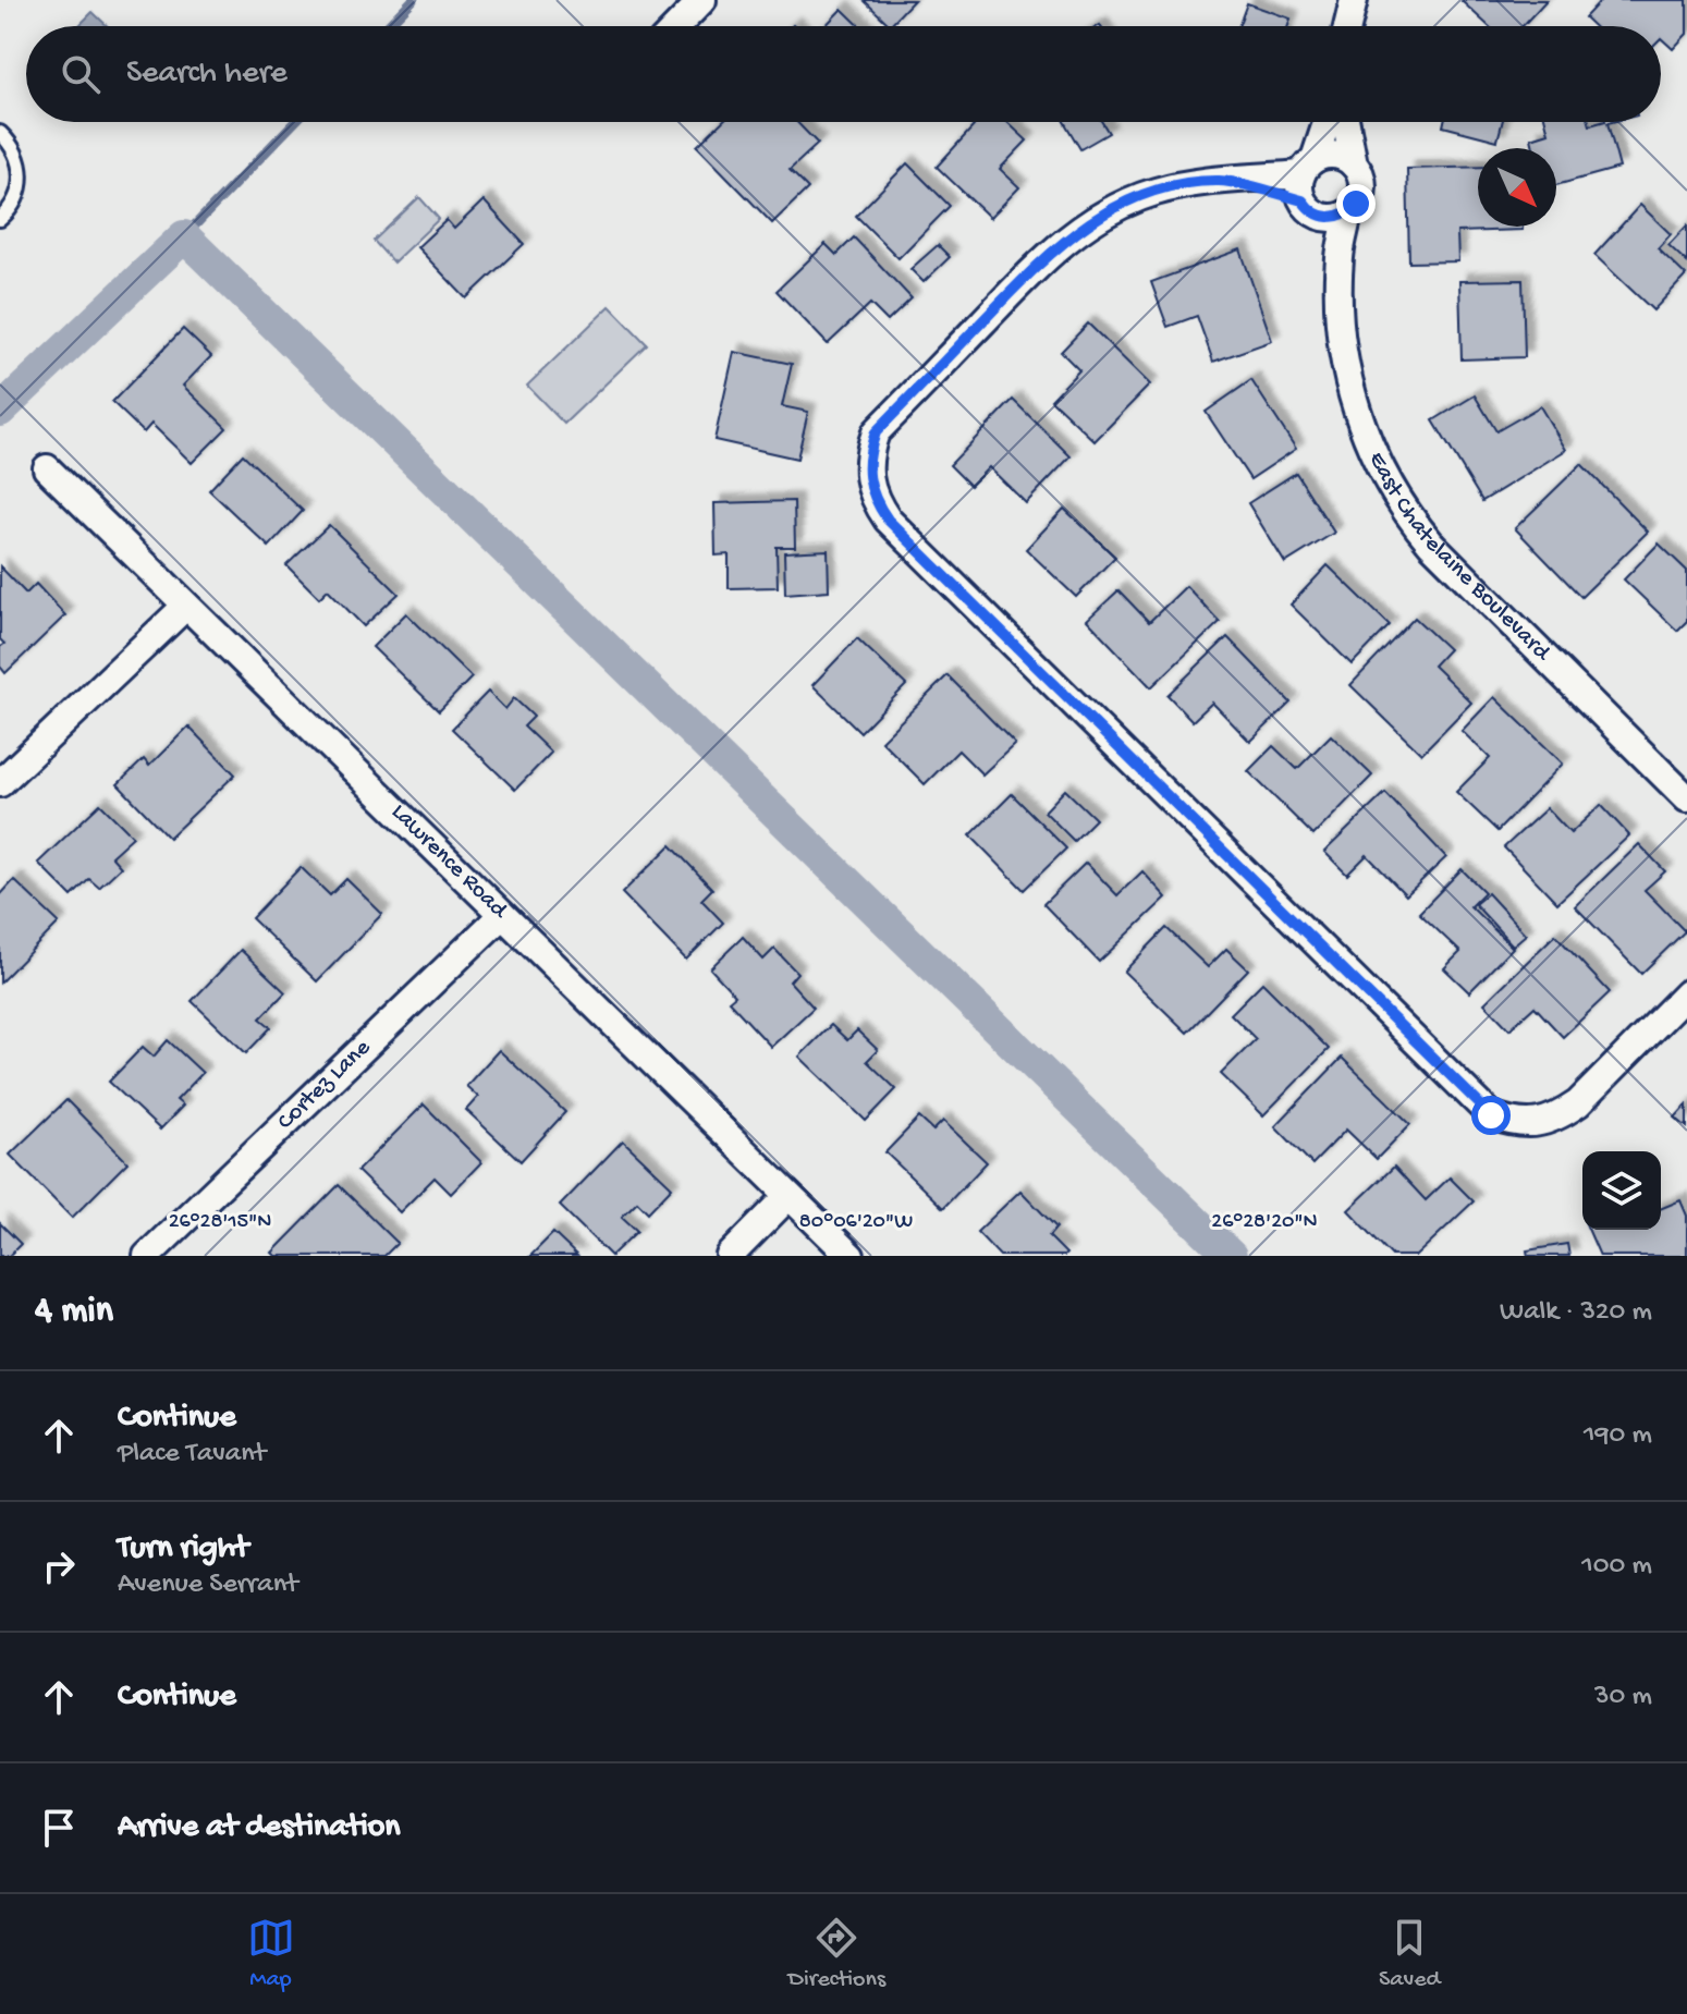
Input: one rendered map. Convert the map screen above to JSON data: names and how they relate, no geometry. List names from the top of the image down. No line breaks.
{"streets":{"street":["East Chatelaine Boulevard","Lawrence Road","Cortez Lane"]},"crossings":[["Lawrence Road","Cortez Lane"]],"north":"bottom right","page":{"search":"Search here","heading":["4 min","Walk · 320 m"],"list":[["Continue","Place Tavant","190 m"],["Turn right","Avenue Serrant","100 m"],["Continue","30 m"],"Arrive at destination"],"nav":["Map","Directions","Saved"]},"coordinates":["26°28'15\"N","26°28'20\"N","80°06'20\"W"]}
